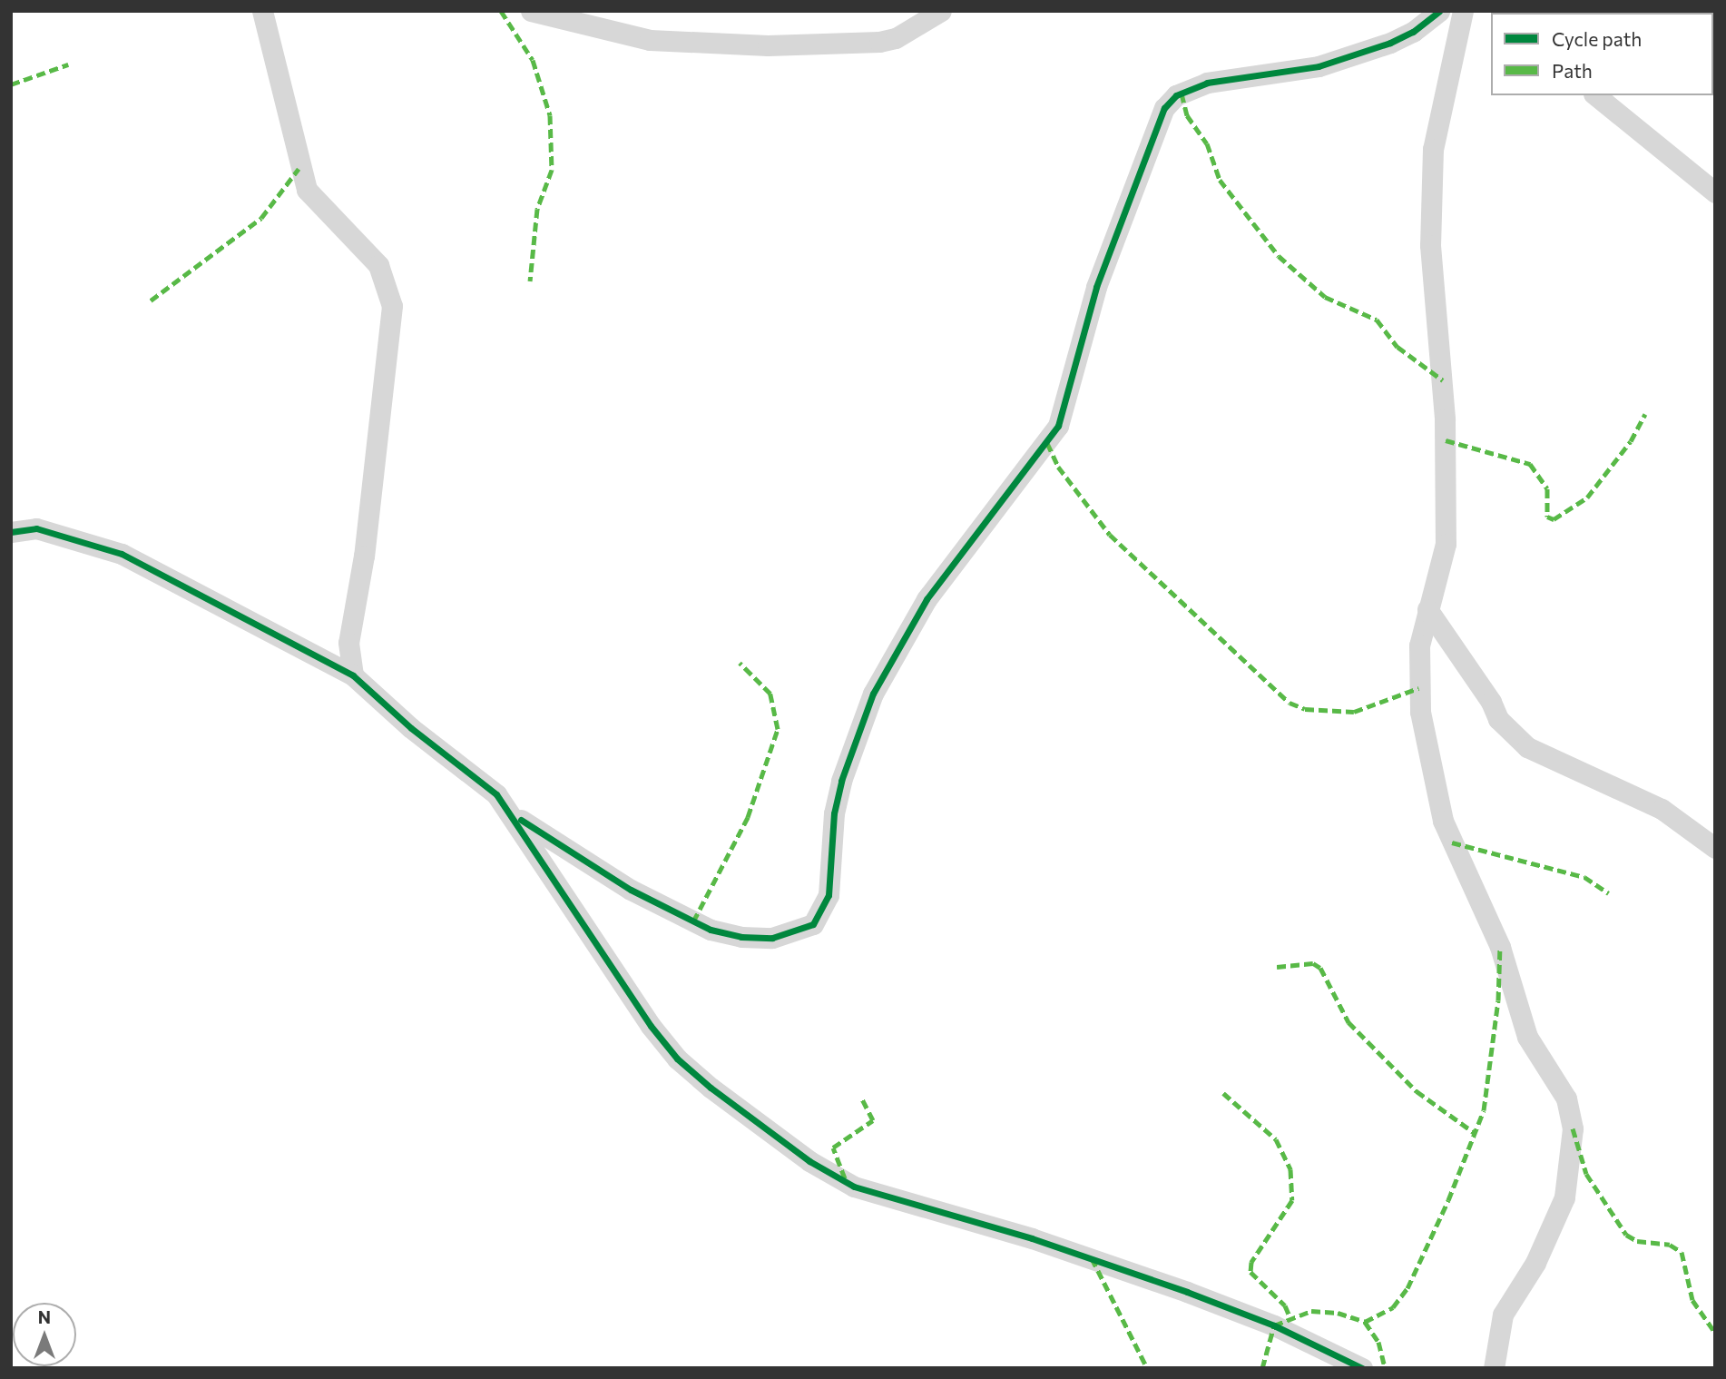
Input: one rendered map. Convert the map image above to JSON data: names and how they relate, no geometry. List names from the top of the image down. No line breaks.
{"legend":["Cycle path","Path"],"north":"top"}
